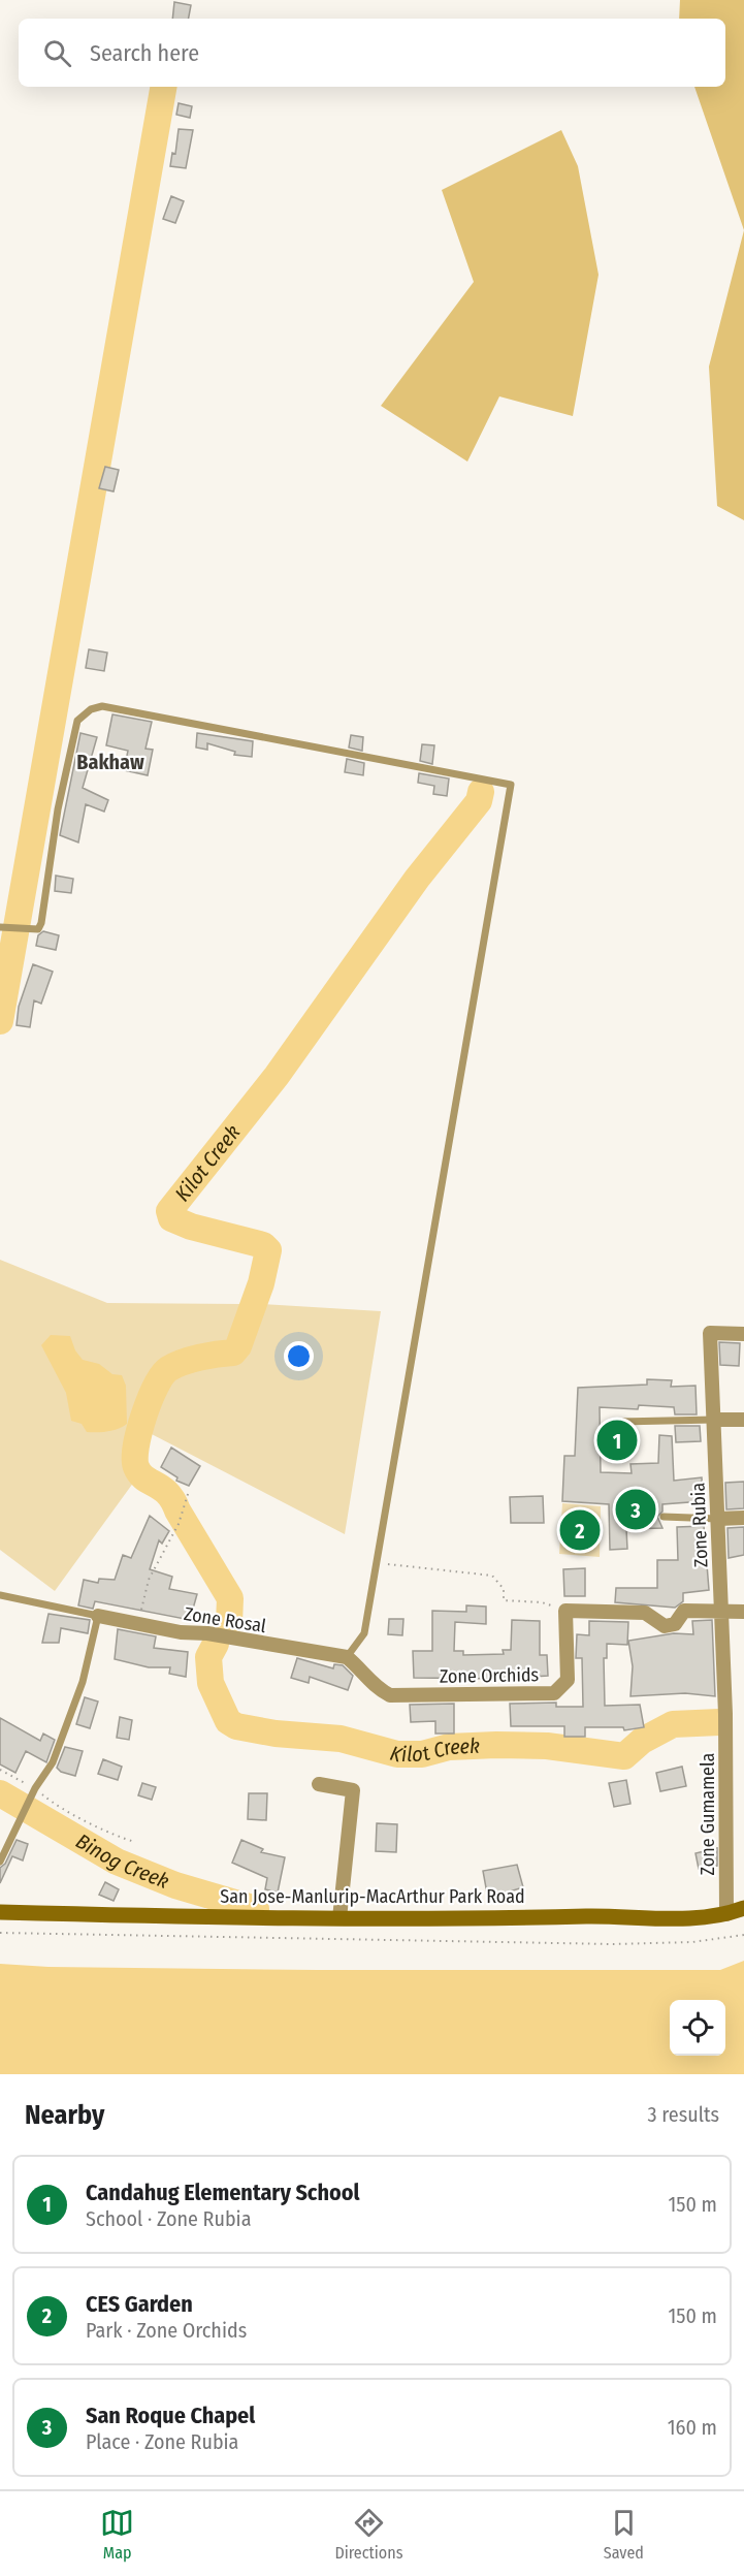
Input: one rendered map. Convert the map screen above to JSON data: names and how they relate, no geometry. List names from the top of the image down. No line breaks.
{"streets":{"main road":["San Jose-Manlurip-MacArthur Park Road"],"street":["Zone Rubia","Zone Rosal","Zone Orchids","Zone Gumamela"]},"crossings":[["Zone Rubia","Zone Gumamela"],["Zone Rosal","Zone Orchids"],["Zone Gumamela","San Jose-Manlurip-MacArthur Park Road"]],"districts":["Bakhaw"],"water":["Kilot Creek","Binog Creek"],"page":{"search":"Search here","pins":["1","3","2"],"heading":["Nearby","3 results"],"list":[{"mark":"1","name":"Candahug Elementary School","note":"School · Zone Rubia","value":"150 m"},{"mark":"2","name":"CES Garden","note":"Park · Zone Orchids","value":"150 m"},{"mark":"3","name":"San Roque Chapel","note":"Place · Zone Rubia","value":"160 m"}],"nav":["Map","Directions","Saved"]}}
